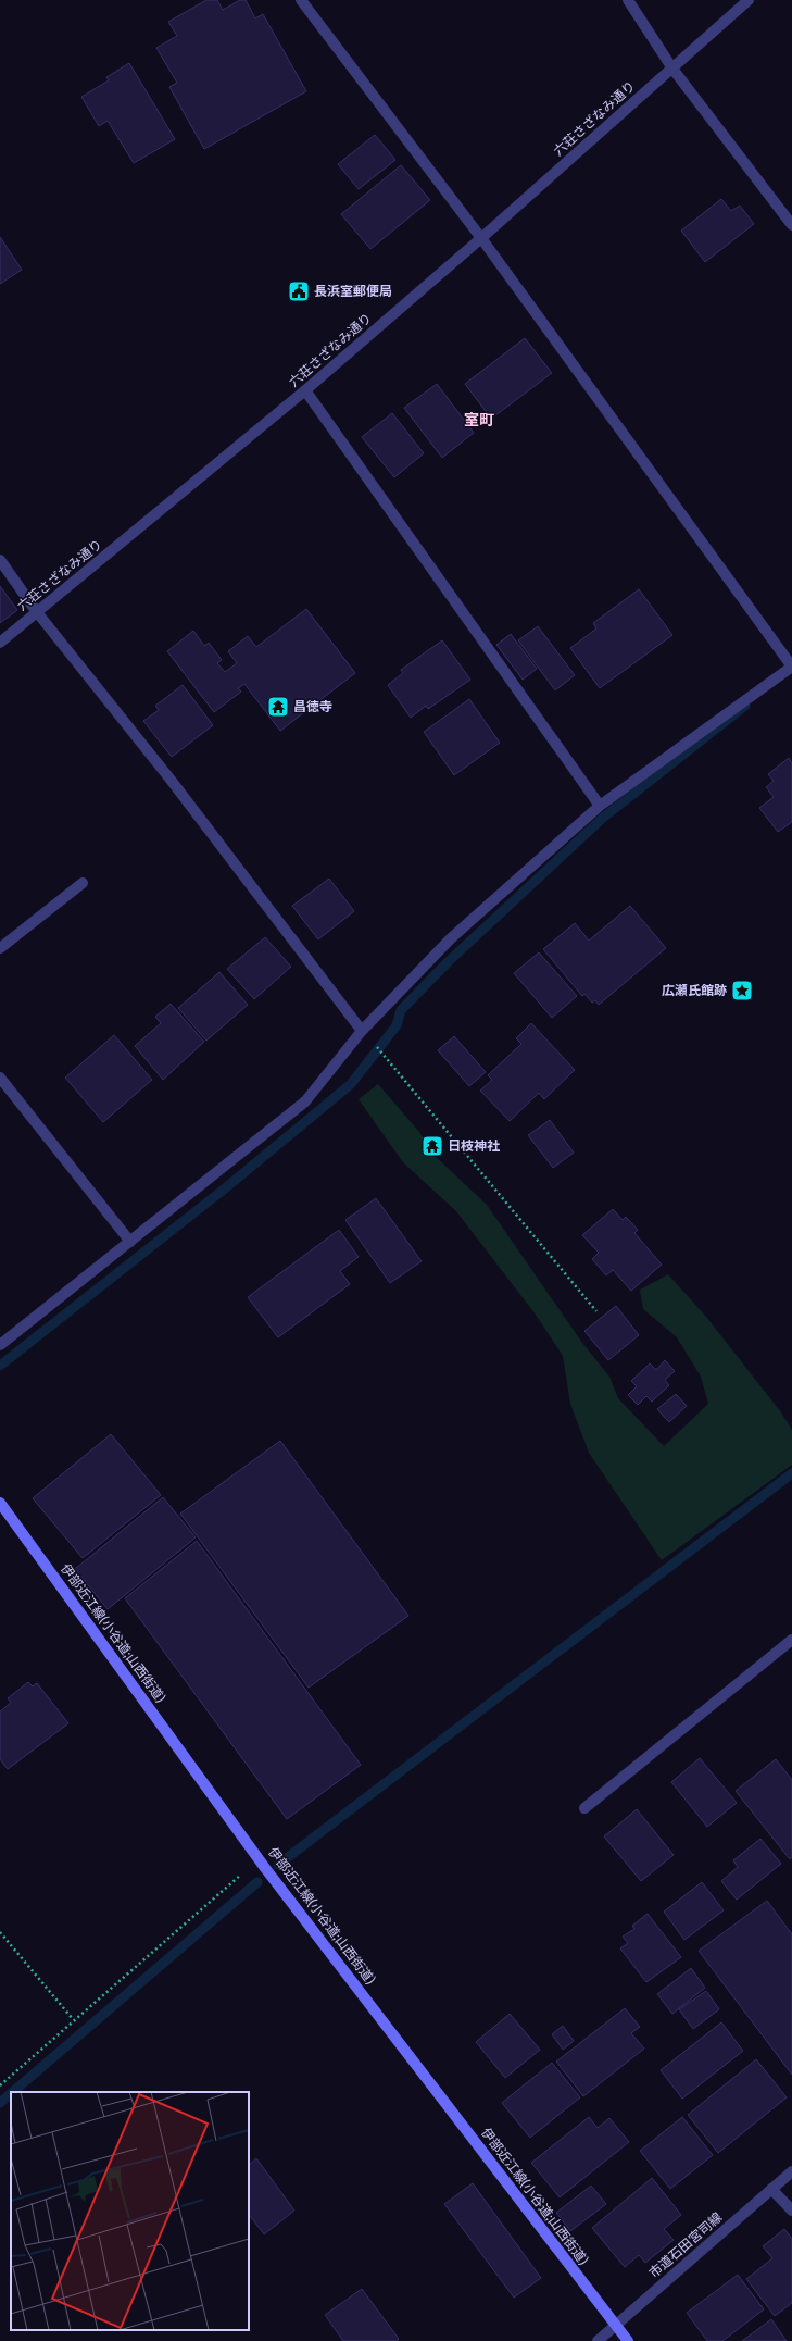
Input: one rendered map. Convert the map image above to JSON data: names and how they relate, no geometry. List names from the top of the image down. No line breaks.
{"streets":{"main road":["伊部近江線(小谷道;山西街道)"],"street":["六荘さざなみ通り","市道石田宮司線"]},"crossings":[["伊部近江線(小谷道;山西街道)","市道石田宮司線"]],"districts":["室町"],"places":{"public building":["長浜室郵便局"],"temple":["昌徳寺","日枝神社"],"place":["広瀬氏館跡"]}}
